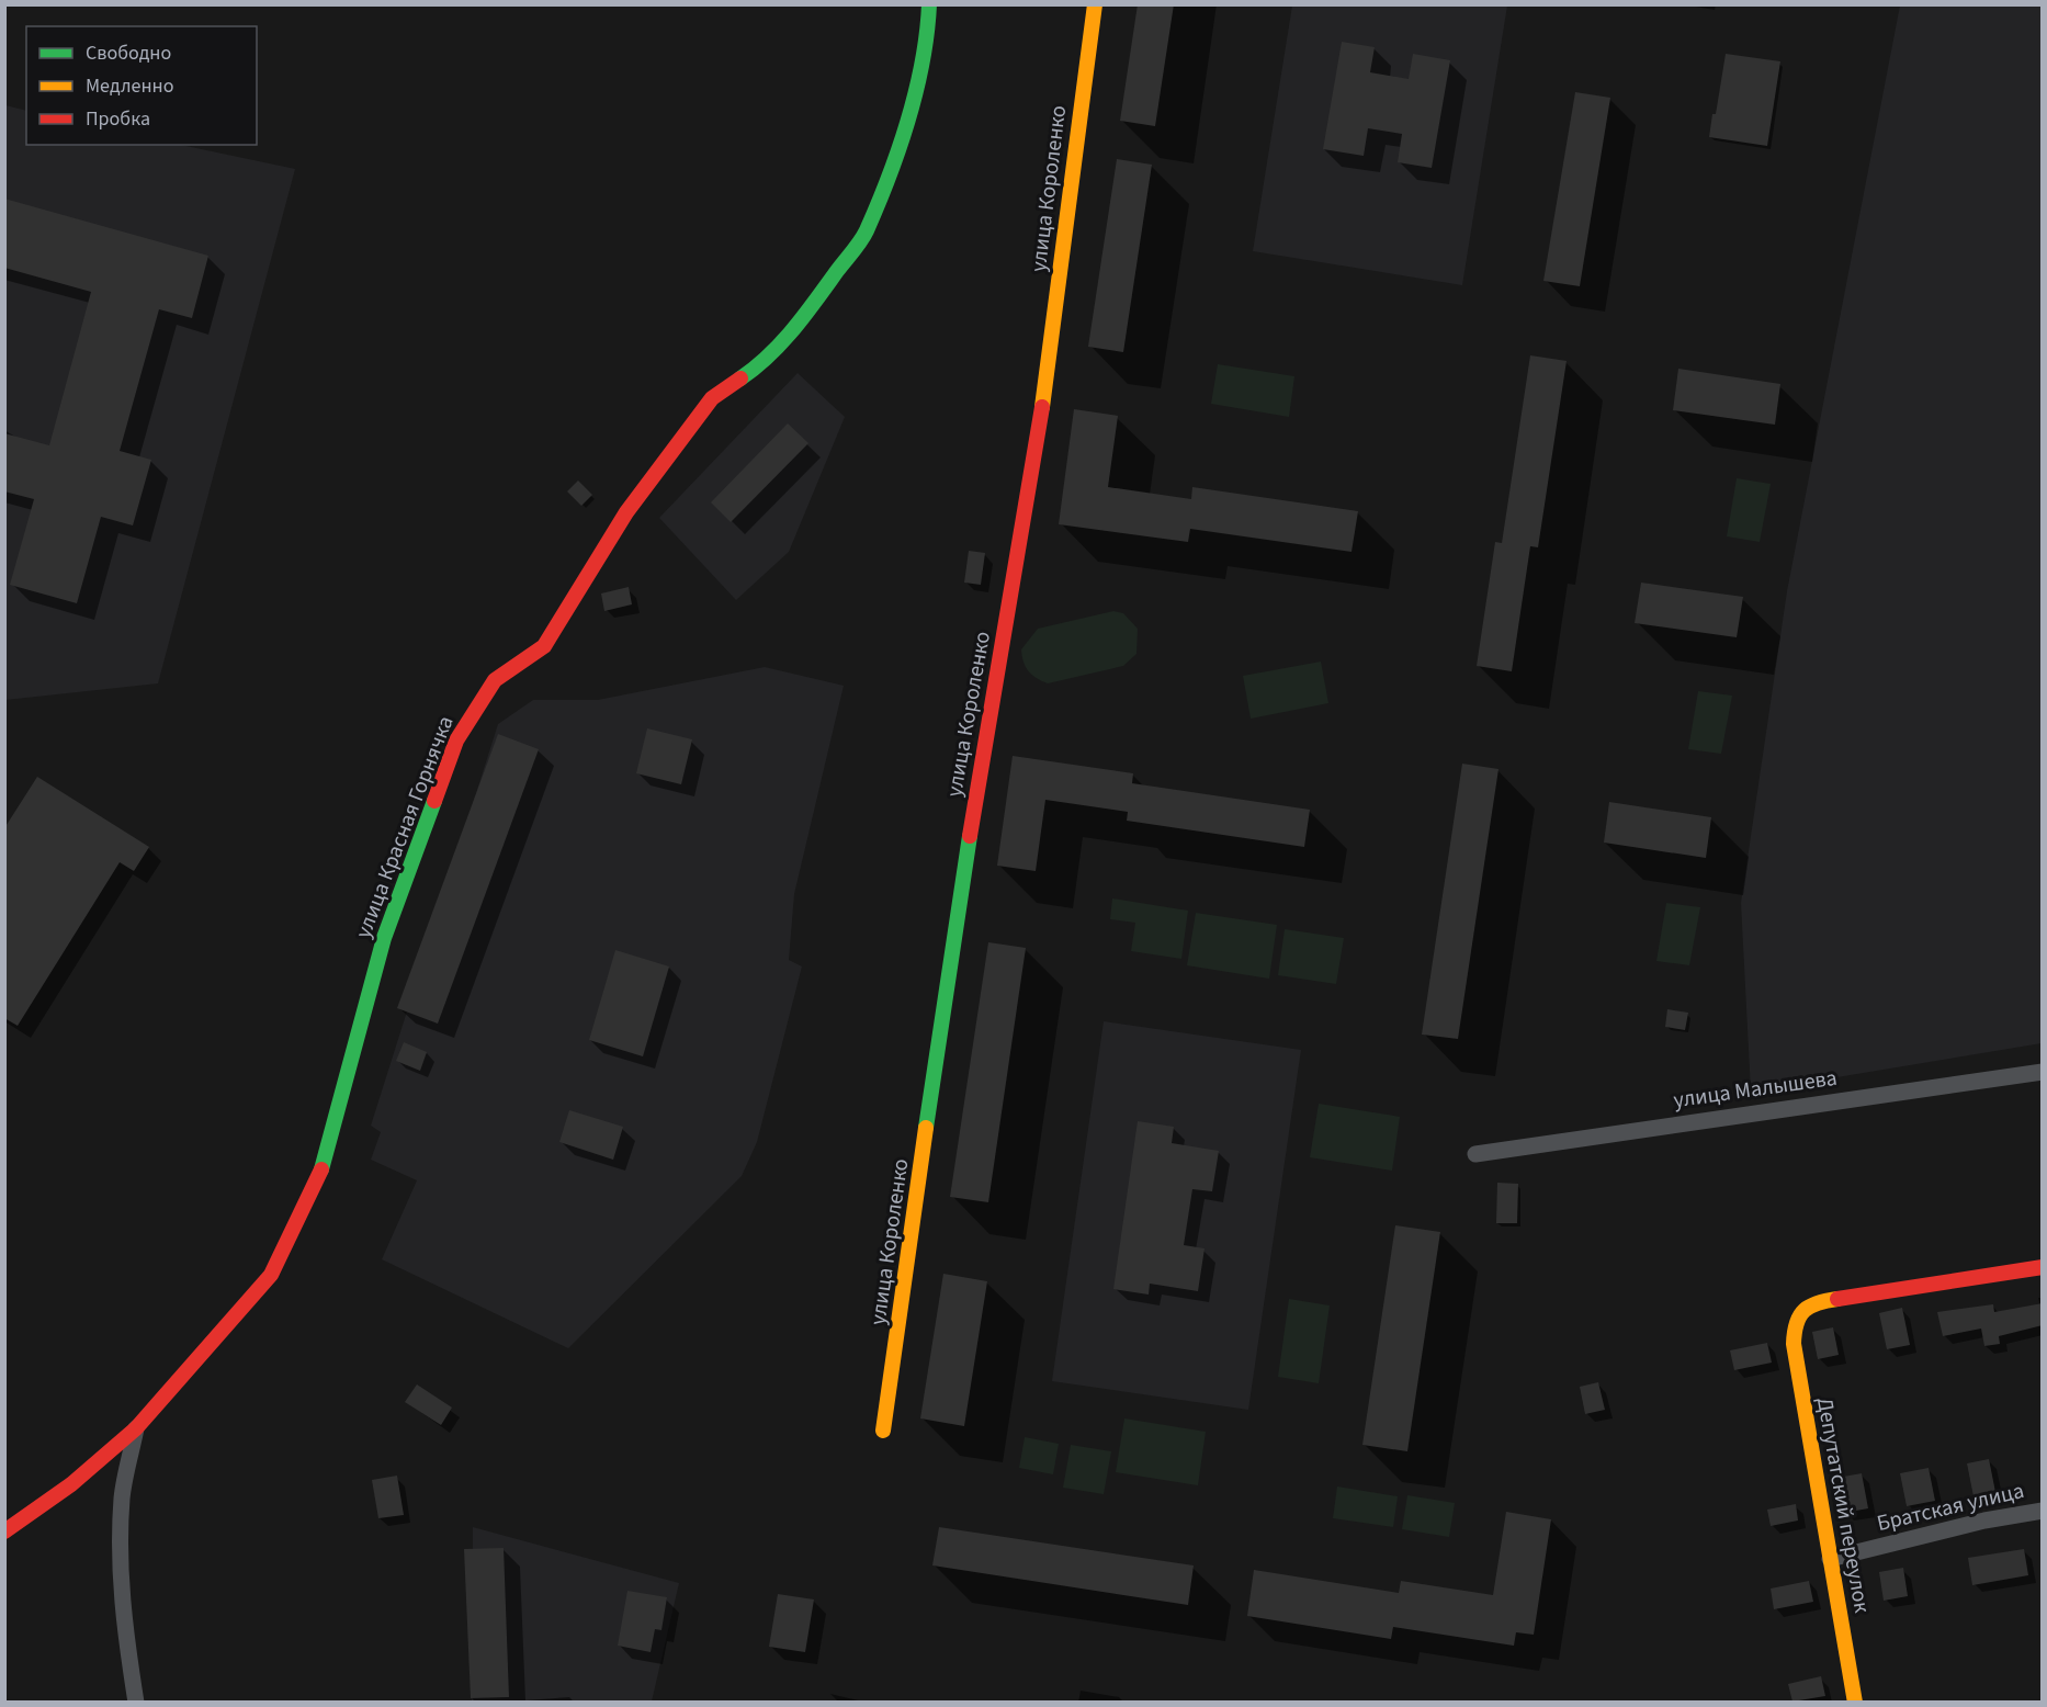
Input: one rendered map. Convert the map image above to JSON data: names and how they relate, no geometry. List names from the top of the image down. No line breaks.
{"streets":{"street":["улица Короленко","улица Красная Горнячка","улица Малышева","Депутатский переулок","Братская улица"]},"crossings":[["Депутатский переулок","Братская улица"]],"legend":["Свободно","Медленно","Пробка"]}
